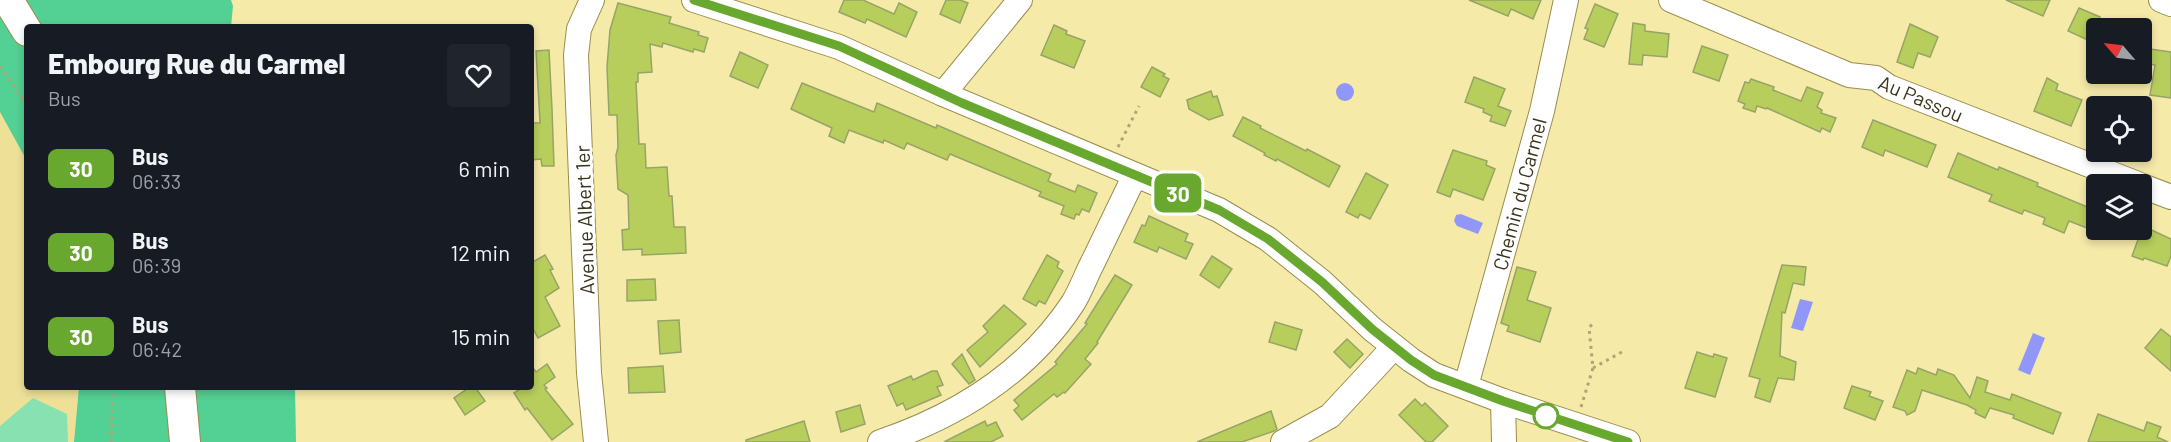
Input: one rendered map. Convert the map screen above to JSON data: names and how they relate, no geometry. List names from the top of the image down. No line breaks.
{"streets":{"street":["Au Passou","Chemin du Carmel","Avenue Albert 1er"]},"lines":["bus line 30"],"north":"top left","page":{"on_map":"30","heading":["Embourg Rue du Carmel","Bus"],"list":[{"mark":"30","name":"Bus","note":"06:33","value":"6 min"},{"mark":"30","name":"Bus","note":"06:39","value":"12 min"},{"mark":"30","name":"Bus","note":"06:42","value":"15 min"}]}}
